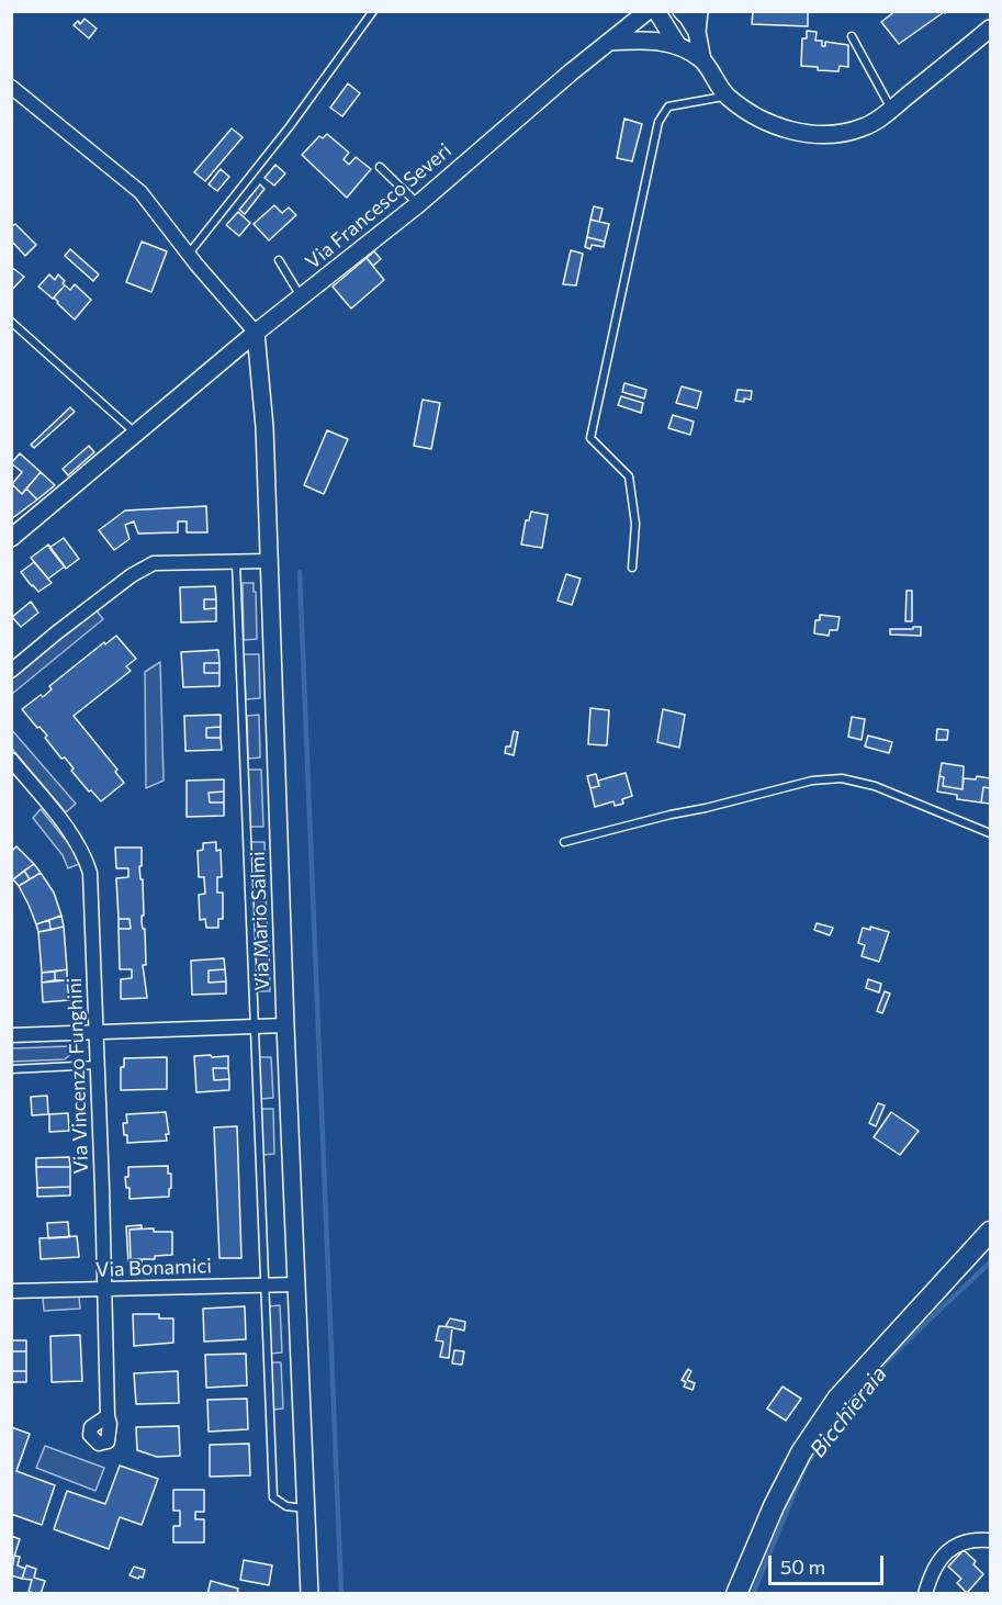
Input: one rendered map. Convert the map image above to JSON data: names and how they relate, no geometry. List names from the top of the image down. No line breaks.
{"streets":{"street":["Via Francesco Severi","Via Mario Salmi","Via Vincenzo Funghini","Via Bonamici"]},"crossings":[["Via Francesco Severi","Via Mario Salmi"],["Via Mario Salmi","Via Bonamici"],["Via Vincenzo Funghini","Via Bonamici"]],"water":["Bicchieraia"],"scale_bar":"50 m"}
